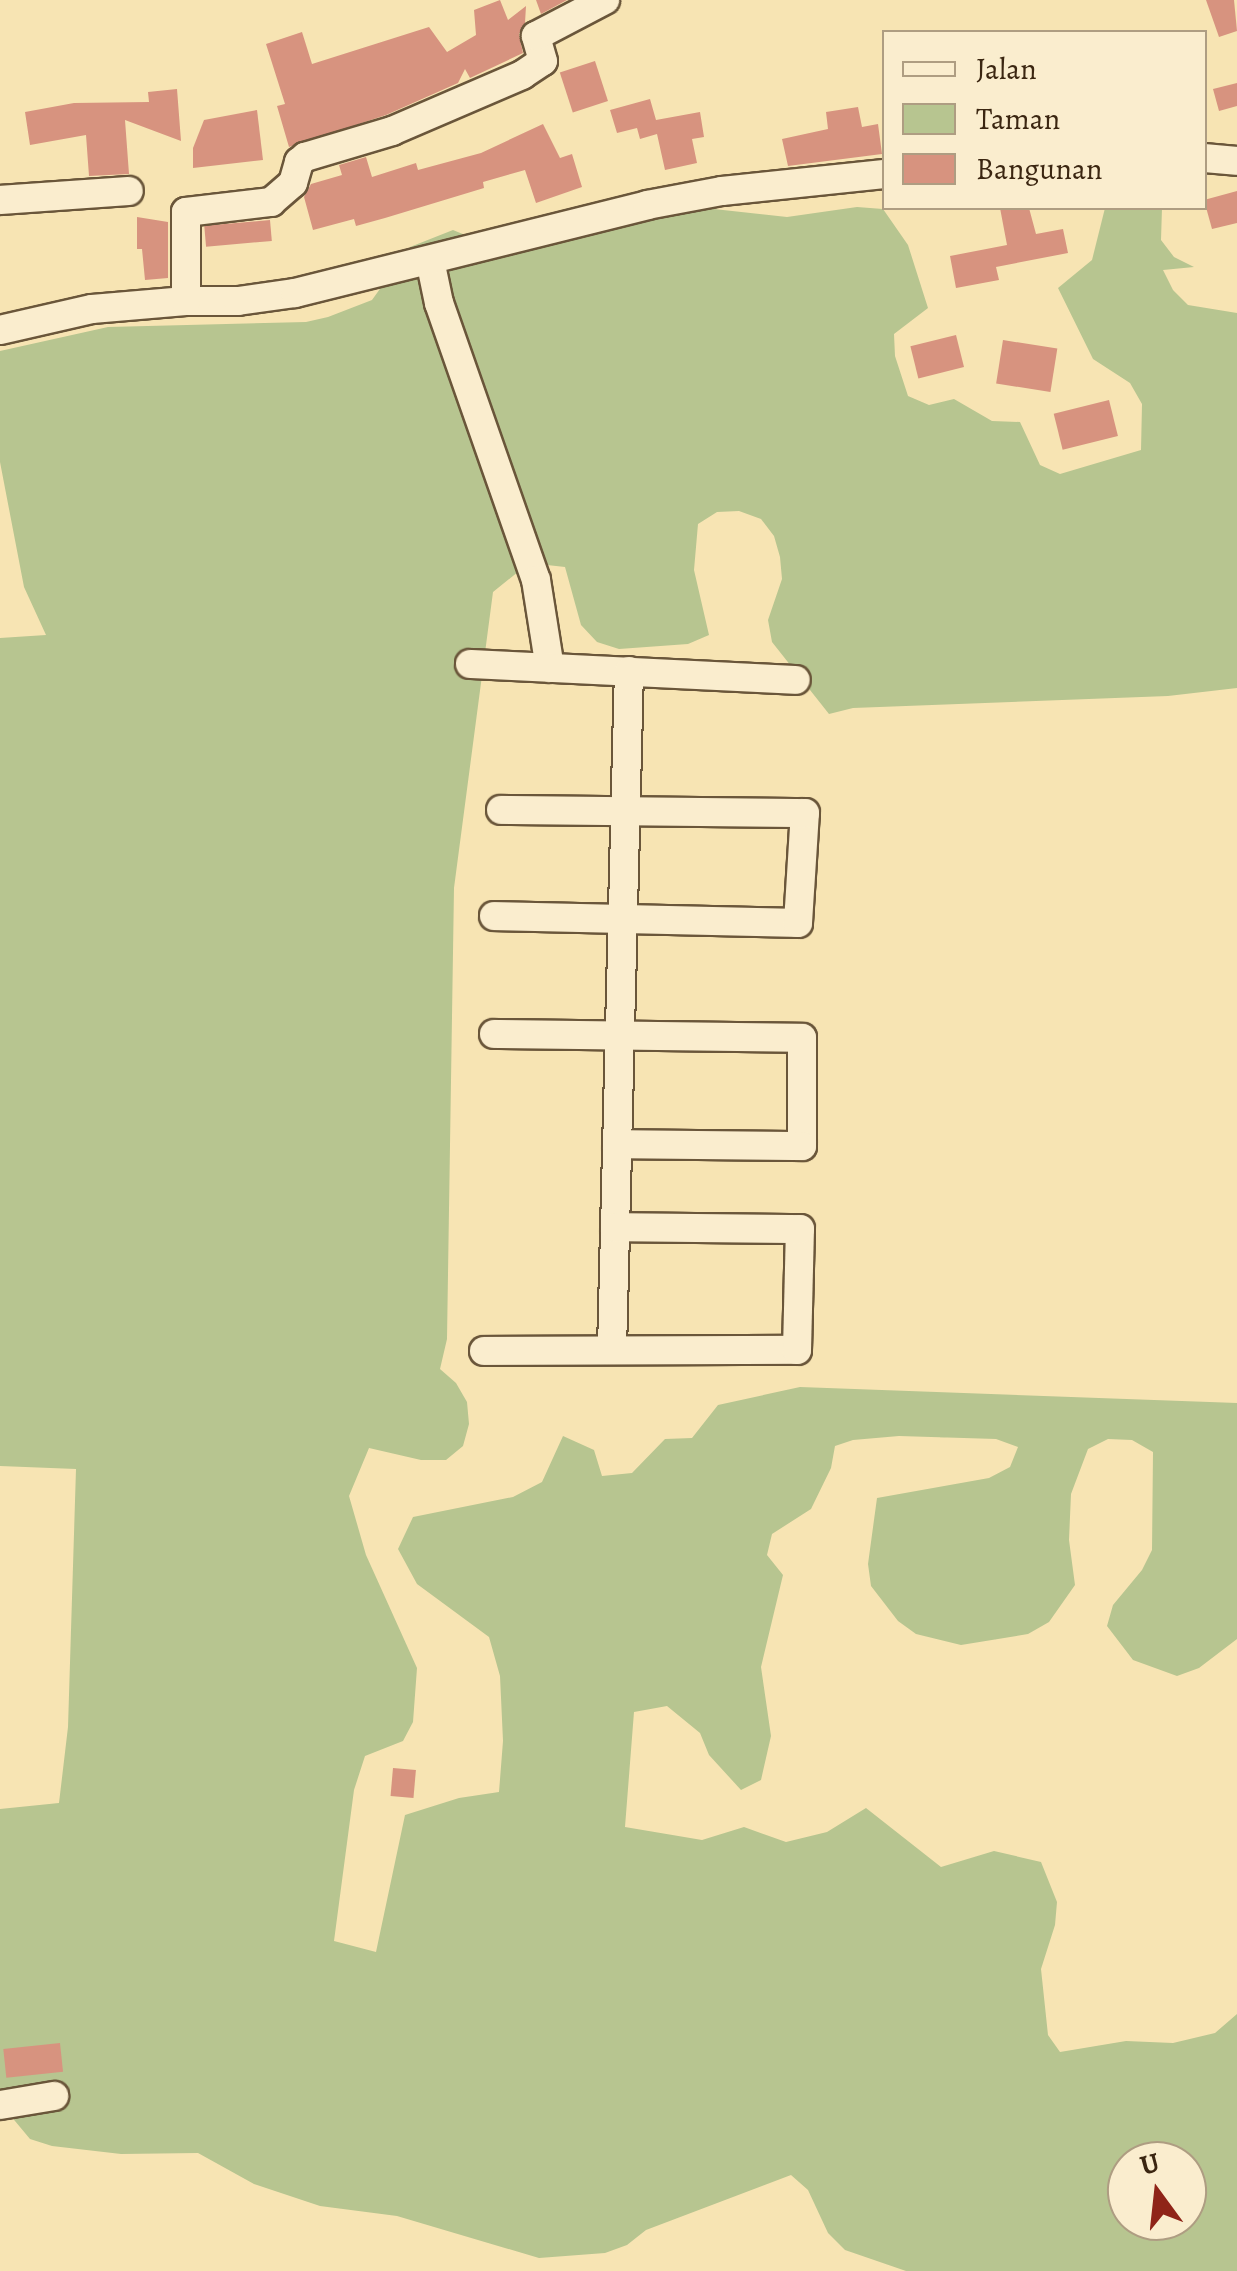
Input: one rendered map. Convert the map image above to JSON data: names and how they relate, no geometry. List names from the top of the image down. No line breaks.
{"legend":["Jalan","Taman","Bangunan"],"north":"top"}
